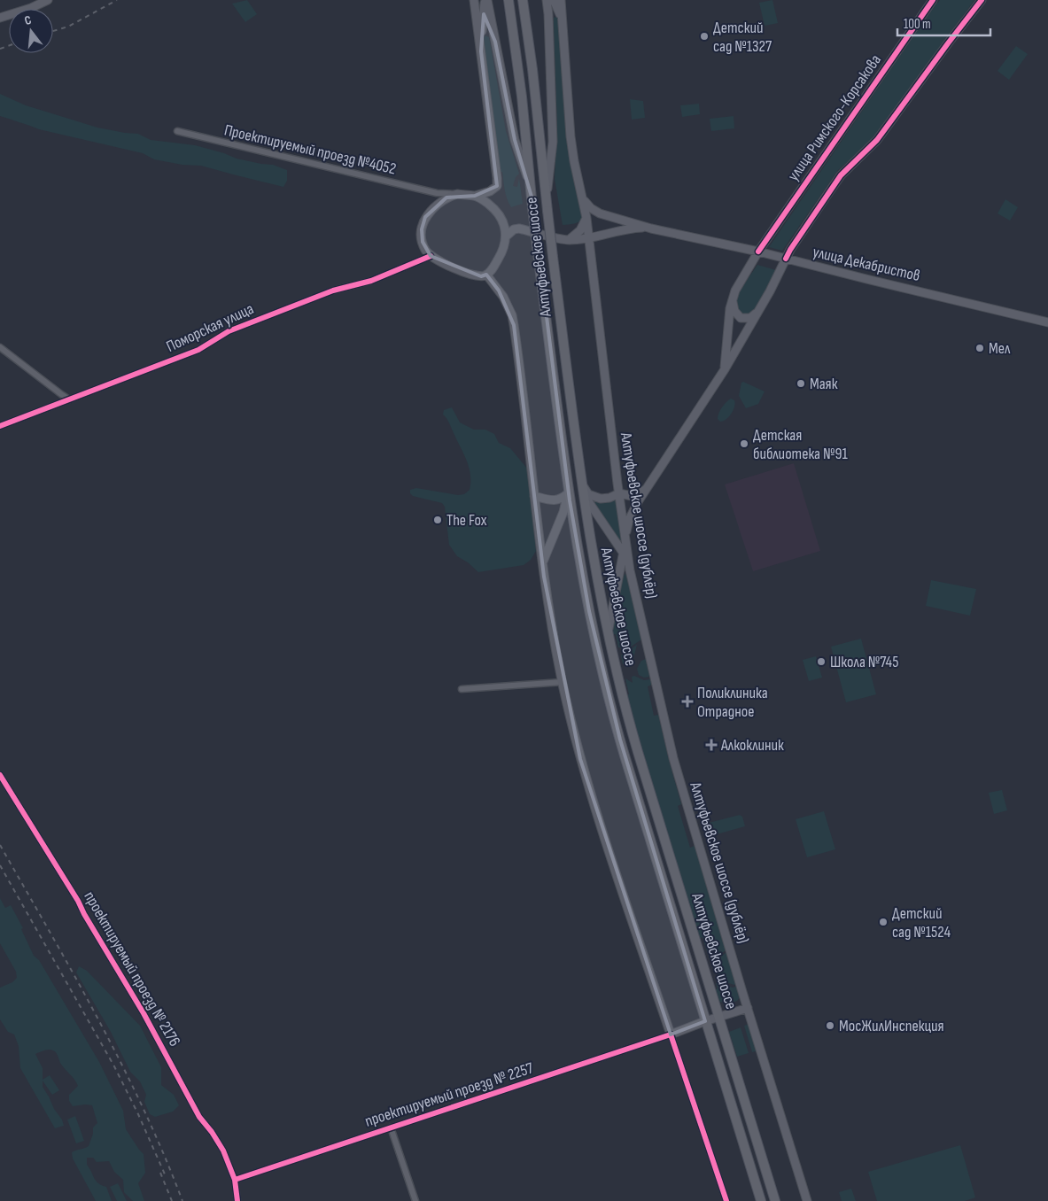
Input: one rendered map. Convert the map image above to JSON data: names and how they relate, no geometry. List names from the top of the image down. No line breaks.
{"streets":{"main road":["улица Римского-Корсакова","Алтуфьевское шоссе","улица Декабристов","Алтуфьевское шоссе (дублёр)"],"street":["Проектируемый проезд №4052","Поморская улица","проектируемый проезд № 2176","проектируемый проезд № 2257"]},"crossings":[["улица Римского-Корсакова","улица Декабристов"],["Проектируемый проезд №4052","улица Декабристов"],["Проектируемый проезд №4052","Поморская улица"],["улица Декабристов","Поморская улица"],["улица Декабристов","Алтуфьевское шоссе (дублёр)"],["проектируемый проезд № 2176","проектируемый проезд № 2257"]],"places":{"other":["Детский сад №1327","Мел","Маяк","Детская библиотека №91","The Fox","Школа №745","Детский сад №1524","МосЖилИнспекция"],"health":["Поликлиника Отрадное","Алкоклиник"]},"scale_bar":"100 m","north":"top"}
